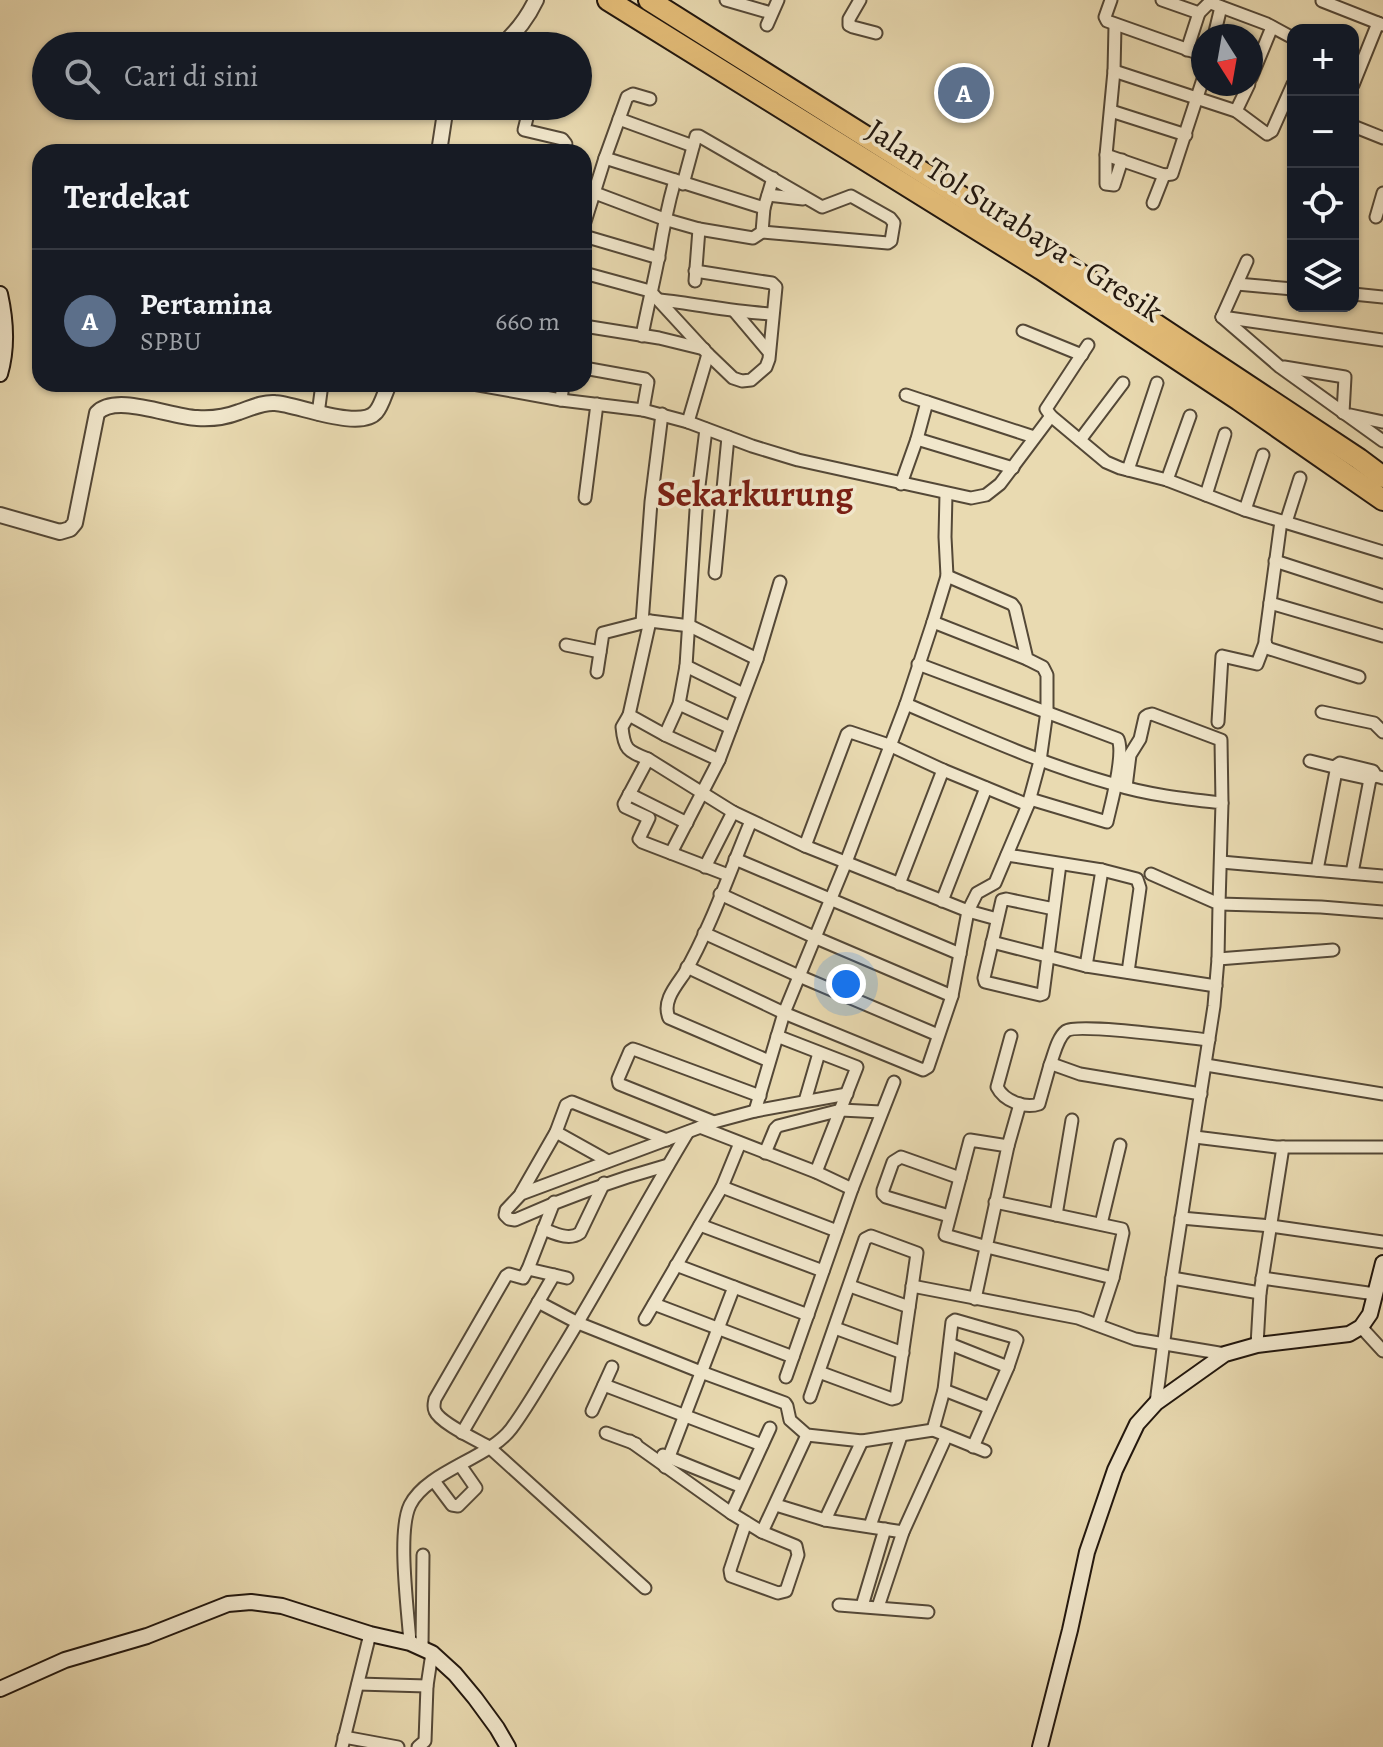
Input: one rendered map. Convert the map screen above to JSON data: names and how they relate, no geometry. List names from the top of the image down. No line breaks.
{"streets":{"highway":["Jalan Tol Surabaya - Gresik"]},"districts":["Sekarkurung"],"north":"bottom","page":{"map_buttons":["+","−"],"search":"Cari di sini","pins":"A","heading":"Terdekat","list":[{"mark":"A","name":"Pertamina","note":"SPBU","value":"660 m"}]}}
